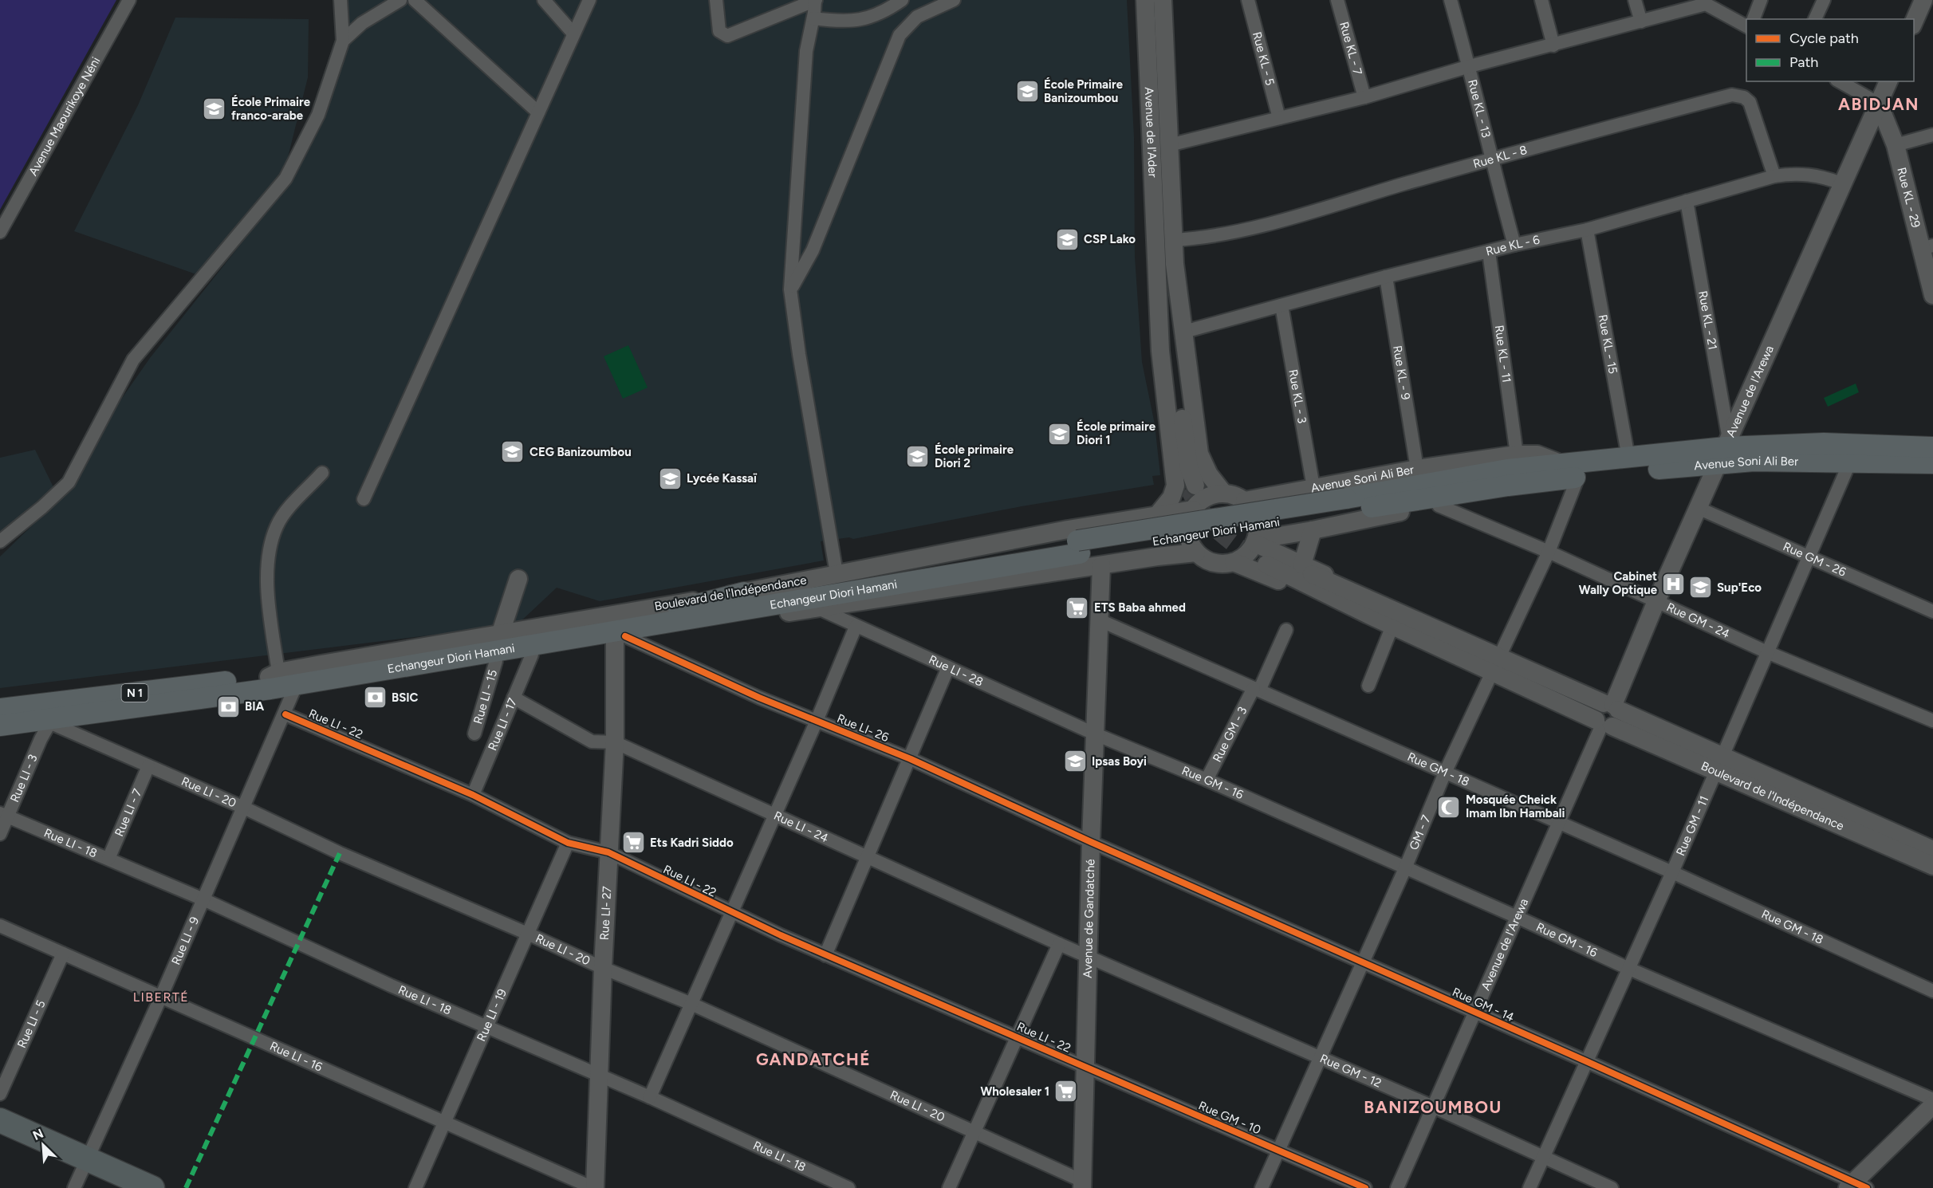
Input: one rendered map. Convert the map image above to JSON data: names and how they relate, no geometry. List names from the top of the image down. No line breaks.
{"streets":{"main road":["Avenue de l'Ader","Rue KL - 29","Avenue de l'Arewa","Avenue Soni Ali Ber","Echangeur Diori Hamani","Boulevard de l'Indépendance","N 1","Rue LI- 27","Avenue de Gandatché"],"street":["Rue KL - 7","Rue KL - 5","Rue KL - 13","Avenue Maourikoye Néni","Rue KL - 8","Rue KL - 6","Rue KL - 21","Rue KL - 15","Rue KL - 11","Rue KL - 9","Rue KL - 3","Rue GM - 26","Rue GM - 24","Rue LI - 28","Rue LI - 15","Rue LI - 22","Rue LI - 17","Rue LI- 26","Rue GM - 3","Rue GM - 18","Rue LI - 3","Rue GM - 16","Rue LI - 20","Rue LI - 7","Rue GM - 11","Rue LI - 24","GM - 7","Rue LI - 18","Rue LI - 9","Rue GM - 14","Rue LI - 19","Rue LI - 5","Rue LI - 16","Rue GM - 12","Rue GM - 10"]},"crossings":[["Rue KL - 13","Rue KL - 8"],["Rue KL - 13","Rue KL - 6"],["Avenue de l'Ader","Rue KL - 8"],["Avenue de l'Ader","Rue KL - 6"],["Avenue de l'Ader","Avenue Soni Ali Ber"],["Avenue de l'Ader","Boulevard de l'Indépendance"],["Rue KL - 8","Rue KL - 6"],["Rue KL - 29","Avenue de l'Arewa"],["Rue KL - 6","Rue KL - 21"],["Rue KL - 6","Rue KL - 15"],["Rue KL - 6","Rue KL - 11"],["Rue KL - 6","Rue KL - 9"],["Rue KL - 6","Avenue de l'Arewa"],["Rue KL - 6","Rue KL - 3"],["Rue KL - 21","Avenue de l'Arewa"],["Rue KL - 21","Avenue Soni Ali Ber"],["Rue KL - 15","Avenue Soni Ali Ber"],["Rue KL - 11","Avenue Soni Ali Ber"],["Rue KL - 9","Avenue Soni Ali Ber"],["Avenue de l'Arewa","Avenue Soni Ali Ber"],["Avenue de l'Arewa","Rue GM - 26"],["Avenue de l'Arewa","Boulevard de l'Indépendance"],["Avenue de l'Arewa","Rue GM - 24"],["Avenue de l'Arewa","Rue GM - 18"],["Avenue de l'Arewa","Rue GM - 16"],["Avenue de l'Arewa","Rue GM - 14"],["Avenue de l'Arewa","Rue GM - 12"],["Rue KL - 3","Avenue Soni Ali Ber"],["Avenue Soni Ali Ber","Echangeur Diori Hamani"],["Avenue Soni Ali Ber","Boulevard de l'Indépendance"],["Avenue Soni Ali Ber","Rue GM - 24"],["Avenue Soni Ali Ber","Rue GM - 11"],["Avenue Soni Ali Ber","GM - 7"],["Echangeur Diori Hamani","Boulevard de l'Indépendance"],["Rue GM - 26","Rue GM - 11"],["Boulevard de l'Indépendance","Rue LI - 28"],["Boulevard de l'Indépendance","Rue LI - 15"],["Boulevard de l'Indépendance","Rue LI - 17"],["Boulevard de l'Indépendance","Rue LI- 26"],["Boulevard de l'Indépendance","Rue LI - 3"],["Boulevard de l'Indépendance","Rue LI - 20"],["Boulevard de l'Indépendance","Rue GM - 11"],["Boulevard de l'Indépendance","GM - 7"],["Boulevard de l'Indépendance","Rue LI- 27"],["Boulevard de l'Indépendance","Avenue de Gandatché"],["Boulevard de l'Indépendance","Rue LI - 9"],["Rue GM - 24","Rue GM - 11"],["Rue GM - 24","GM - 7"],["Rue LI - 28","Rue GM - 16"],["Rue LI - 28","Avenue de Gandatché"],["Rue LI - 22","Rue LI - 17"],["Rue LI - 22","Rue LI- 27"],["Rue LI - 22","Avenue de Gandatché"],["Rue LI - 22","Rue LI - 9"],["Rue LI - 22","Rue LI - 19"],["Rue LI - 22","Rue GM - 10"],["Rue LI - 17","Rue LI - 24"],["Rue LI- 26","Rue LI- 27"],["Rue LI- 26","Avenue de Gandatché"],["Rue LI- 26","Rue GM - 14"],["Rue GM - 3","Rue GM - 18"],["Rue GM - 3","Rue GM - 16"],["Rue GM - 18","Rue GM - 11"],["Rue GM - 18","GM - 7"],["Rue GM - 18","Avenue de Gandatché"],["Rue LI - 3","Rue LI - 20"],["Rue LI - 3","Rue LI - 18"],["Rue GM - 16","Rue GM - 11"],["Rue GM - 16","GM - 7"],["Rue GM - 16","Avenue de Gandatché"],["Rue LI - 20","Rue LI - 7"],["Rue LI - 20","Rue LI- 27"],["Rue LI - 20","Avenue de Gandatché"],["Rue LI - 20","Rue LI - 9"],["Rue LI - 20","Rue LI - 19"],["Rue LI - 7","Rue LI - 18"],["Rue GM - 11","Rue GM - 14"],["Rue GM - 11","Rue GM - 12"],["Rue LI - 24","Rue LI- 27"],["Rue LI - 24","Avenue de Gandatché"],["Rue LI - 24","Rue GM - 12"],["GM - 7","Rue GM - 14"],["GM - 7","Rue GM - 12"],["GM - 7","Rue GM - 10"],["Rue LI - 18","Rue LI- 27"],["Rue LI - 18","Rue LI - 9"],["Rue LI - 18","Rue LI - 19"],["Rue LI- 27","Rue LI - 16"],["Avenue de Gandatché","Rue GM - 14"],["Avenue de Gandatché","Rue GM - 12"],["Avenue de Gandatché","Rue GM - 10"],["Rue LI - 9","Rue LI - 16"],["Rue LI - 19","Rue LI - 16"],["Rue LI - 5","Rue LI - 16"]],"districts":["ABIDJAN","LIBERTÉ","GANDATCHÉ","BANIZOUMBOU"],"places":{"school or university":["École Primaire Banizoumbou","École Primaire franco-arabe","CSP Lako","École primaire Diori 1","CEG Banizoumbou","École primaire Diori 2","Lycée Kassaï","Sup'Eco","Ipsas Boyi"],"hospital":["Cabinet Wally Optique"],"supermarket":["ETS Baba ahmed","Ets Kadri Siddo","Wholesaler 1"],"bank":["BSIC","BIA"],"mosque":["Mosquée Cheick Imam Ibn Hambali"]},"legend":["Cycle path","Path"],"north":"top left"}
